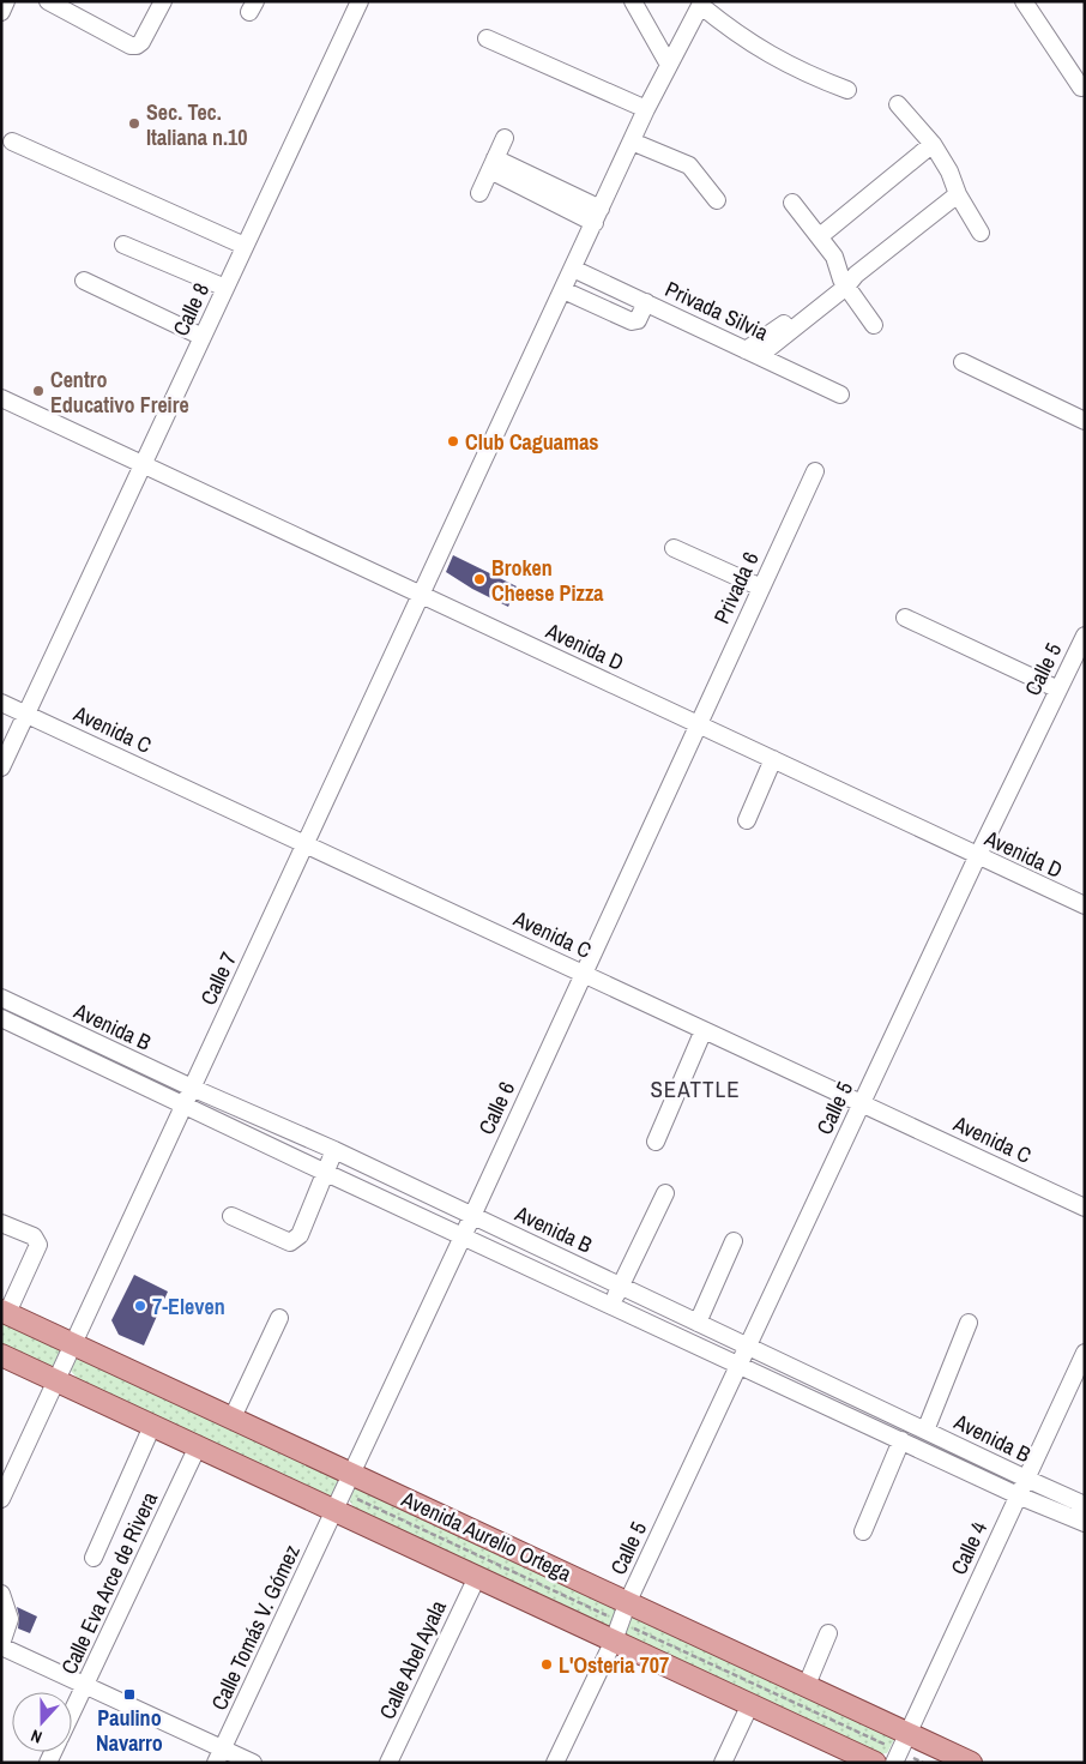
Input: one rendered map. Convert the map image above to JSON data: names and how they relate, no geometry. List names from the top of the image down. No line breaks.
{"streets":{"main road":["Avenida Aurelio Ortega"],"street":["Calle 8","Privada Silvia","Privada 6","Avenida D","Calle 5","Avenida C","Calle 7","Avenida B","Calle 6","Calle 4","Calle Eva Arce de Rivera","Calle Tomás V. Gómez","Calle Abel Ayala"]},"crossings":[["Calle 8","Avenida D"],["Calle 8","Avenida C"],["Privada Silvia","Calle 7"],["Privada 6","Avenida D"],["Privada 6","Calle 6"],["Avenida D","Calle 5"],["Avenida D","Calle 7"],["Avenida D","Calle 6"],["Calle 5","Avenida C"],["Calle 5","Avenida B"],["Calle 5","Avenida Aurelio Ortega"],["Avenida C","Calle 7"],["Avenida C","Calle 6"],["Calle 7","Avenida B"],["Calle 7","Avenida Aurelio Ortega"],["Avenida B","Calle 6"],["Avenida B","Calle 4"],["Calle 6","Avenida Aurelio Ortega"],["Calle 6","Calle Tomás V. Gómez"],["Avenida Aurelio Ortega","Calle 4"],["Avenida Aurelio Ortega","Calle Eva Arce de Rivera"],["Avenida Aurelio Ortega","Calle Tomás V. Gómez"],["Avenida Aurelio Ortega","Calle Abel Ayala"]],"districts":["SEATTLE"],"places":{"other":["Sec. Tec. Italiana n.10","Centro Educativo Freire","Club Caguamas","Broken Cheese Pizza","7-Eleven","L'Osteria 707"],"transit":["Paulino Navarro"]},"north":"bottom"}
